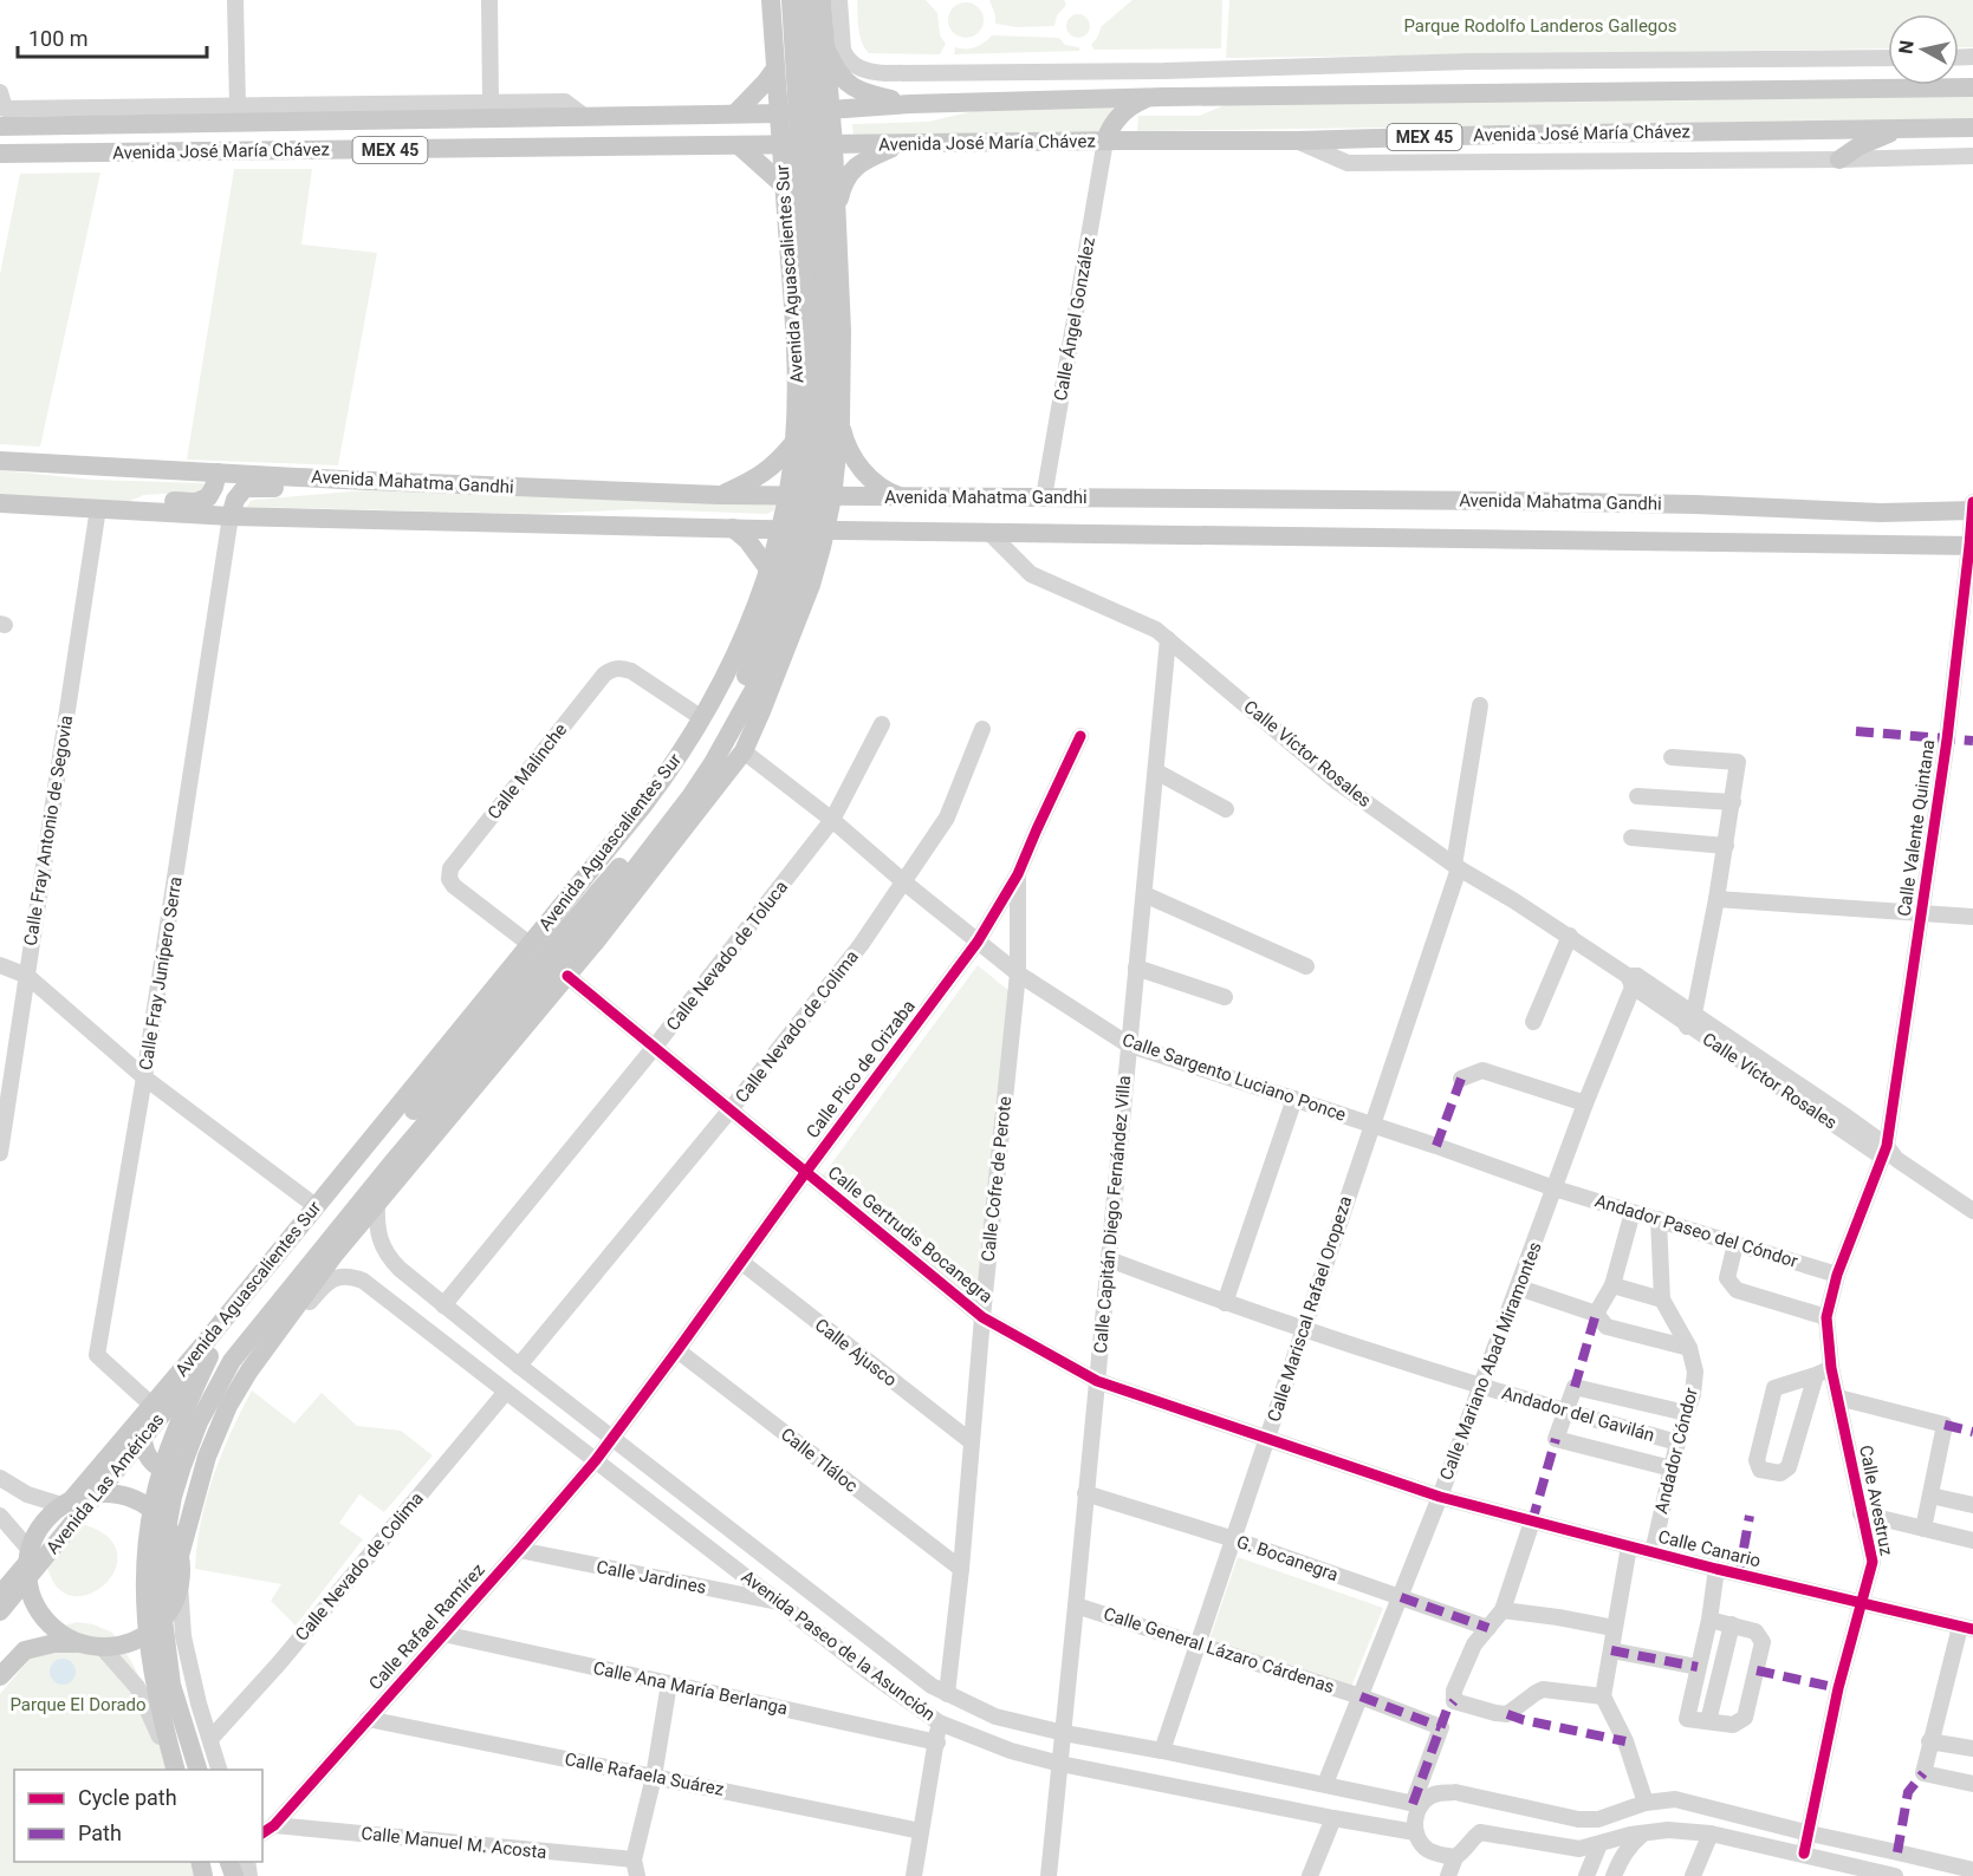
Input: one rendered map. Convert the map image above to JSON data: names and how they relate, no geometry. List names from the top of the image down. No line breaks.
{"streets":{"main road":["Avenida José María Chávez","MEX 45","Avenida Aguascalientes Sur","Avenida Mahatma Gandhi","Avenida Las Américas"],"street":["Calle Ángel González","Calle Víctor Rosales","Calle Malinche","Calle Valente Quintana","Calle Fray Antonio de Segovia","Calle Nevado de Toluca","Calle Fray Junípero Serra","Calle Nevado de Colima","Calle Pico de Orizaba","Calle Sargento Luciano Ponce","Calle Cofre de Perote","Calle Capitán Diego Fernández Villa","Andador Paseo del Cóndor","Calle Gertrudis Bocanegra","Calle Mariscal Rafael Oropeza","Calle Ajusco","Calle Mariano Abad Miramontes","Andador del Gavilán","Andador Cóndor","Calle Tláloc","Calle Avestruz","Calle Canario","G. Bocanegra","Calle Jardines","Calle Rafael Ramírez","Avenida Paseo de la Asunción","Calle General Lázaro Cárdenas","Calle Ana María Berlanga","Calle Rafaela Suárez","Calle Manuel M. Acosta"]},"crossings":[["Avenida José María Chávez","Avenida Aguascalientes Sur"],["Avenida José María Chávez","Calle Ángel González"],["Avenida Aguascalientes Sur","Avenida Mahatma Gandhi"],["Avenida Aguascalientes Sur","Calle Malinche"],["Avenida Aguascalientes Sur","Calle Fray Junípero Serra"],["Avenida Aguascalientes Sur","Avenida Las Américas"],["Calle Ángel González","Avenida Mahatma Gandhi"],["Avenida Mahatma Gandhi","Calle Víctor Rosales"],["Avenida Mahatma Gandhi","Calle Valente Quintana"],["Avenida Mahatma Gandhi","Calle Fray Antonio de Segovia"],["Avenida Mahatma Gandhi","Calle Fray Junípero Serra"],["Calle Víctor Rosales","Calle Valente Quintana"],["Calle Víctor Rosales","Calle Capitán Diego Fernández Villa"],["Calle Víctor Rosales","Calle Mariscal Rafael Oropeza"],["Calle Víctor Rosales","Calle Mariano Abad Miramontes"],["Calle Víctor Rosales","Calle Avestruz"],["Calle Valente Quintana","Calle Avestruz"],["Calle Nevado de Toluca","Calle Sargento Luciano Ponce"],["Calle Nevado de Toluca","Calle Gertrudis Bocanegra"],["Calle Nevado de Toluca","Avenida Paseo de la Asunción"],["Calle Nevado de Colima","Calle Sargento Luciano Ponce"],["Calle Nevado de Colima","Calle Gertrudis Bocanegra"],["Calle Nevado de Colima","Avenida Paseo de la Asunción"],["Calle Pico de Orizaba","Calle Sargento Luciano Ponce"],["Calle Pico de Orizaba","Calle Cofre de Perote"],["Calle Pico de Orizaba","Calle Gertrudis Bocanegra"],["Calle Pico de Orizaba","Calle Ajusco"],["Calle Pico de Orizaba","Calle Tláloc"],["Calle Pico de Orizaba","Calle Rafael Ramírez"],["Calle Pico de Orizaba","Avenida Paseo de la Asunción"],["Calle Sargento Luciano Ponce","Calle Cofre de Perote"],["Calle Sargento Luciano Ponce","Calle Capitán Diego Fernández Villa"],["Calle Sargento Luciano Ponce","Andador Paseo del Cóndor"],["Calle Sargento Luciano Ponce","Calle Mariscal Rafael Oropeza"],["Calle Sargento Luciano Ponce","Calle Mariano Abad Miramontes"],["Calle Cofre de Perote","Calle Gertrudis Bocanegra"],["Calle Cofre de Perote","Calle Ajusco"],["Calle Cofre de Perote","Calle Tláloc"],["Calle Cofre de Perote","Avenida Paseo de la Asunción"],["Calle Capitán Diego Fernández Villa","Calle Gertrudis Bocanegra"],["Calle Capitán Diego Fernández Villa","Andador del Gavilán"],["Calle Capitán Diego Fernández Villa","G. Bocanegra"],["Calle Capitán Diego Fernández Villa","Avenida Paseo de la Asunción"],["Calle Capitán Diego Fernández Villa","Calle General Lázaro Cárdenas"],["Andador Paseo del Cóndor","Calle Mariano Abad Miramontes"],["Andador Paseo del Cóndor","Calle Avestruz"],["Calle Gertrudis Bocanegra","Calle Mariscal Rafael Oropeza"],["Calle Gertrudis Bocanegra","Calle Mariano Abad Miramontes"],["Calle Gertrudis Bocanegra","Calle Canario"],["Calle Mariscal Rafael Oropeza","Andador del Gavilán"],["Calle Mariscal Rafael Oropeza","G. Bocanegra"],["Calle Mariscal Rafael Oropeza","Avenida Paseo de la Asunción"],["Calle Mariscal Rafael Oropeza","Calle General Lázaro Cárdenas"],["Calle Mariano Abad Miramontes","Andador del Gavilán"],["Calle Mariano Abad Miramontes","Calle Canario"],["Calle Mariano Abad Miramontes","G. Bocanegra"],["Calle Mariano Abad Miramontes","Avenida Paseo de la Asunción"],["Calle Mariano Abad Miramontes","Calle General Lázaro Cárdenas"],["Andador del Gavilán","Andador Cóndor"],["Andador Cóndor","Calle Canario"],["Calle Avestruz","Calle Canario"],["Calle Jardines","Calle Rafael Ramírez"],["Calle Jardines","Avenida Paseo de la Asunción"],["Calle Rafael Ramírez","Avenida Paseo de la Asunción"],["Calle Rafael Ramírez","Calle Ana María Berlanga"],["Calle Rafael Ramírez","Calle Rafaela Suárez"],["Calle Rafael Ramírez","Calle Manuel M. Acosta"],["Avenida Paseo de la Asunción","Calle General Lázaro Cárdenas"]],"parks":["Parque Rodolfo Landeros Gallegos","Parque El Dorado"],"legend":["Cycle path","Path"],"scale_bar":"100 m","north":"left"}
